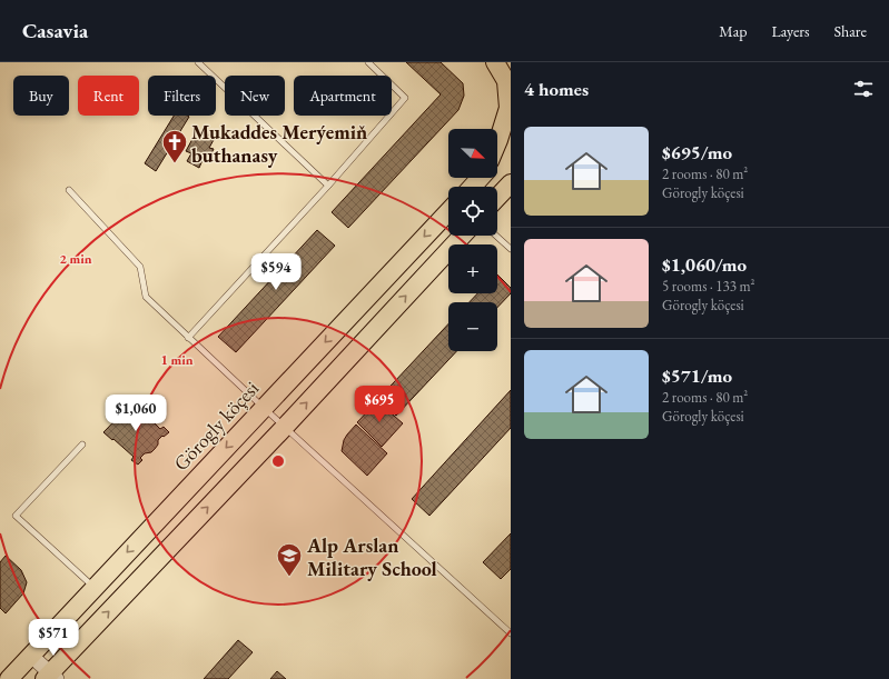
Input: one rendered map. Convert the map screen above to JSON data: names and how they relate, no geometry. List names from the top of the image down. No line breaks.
{"streets":{"main road":["Görogly köçesi"]},"places":{"church":["Mukaddes Merýemiň buthanasy"],"school or university":["Alp Arslan Military School"]},"north":"bottom right","page":{"header":"Casavia","nav":["Map","Layers","Share"],"heading":"4 homes","chip":["Buy","Rent","Filters","New","Apartment"],"list":[{"name":"$695/mo","note":"2 rooms · 80 m² · Görogly köçesi"},{"name":"$1,060/mo","note":"5 rooms · 133 m² · Görogly köçesi"},{"name":"$571/mo","note":"2 rooms · 80 m² · Görogly köçesi"}],"map_buttons":["+","−"],"price":["$594","$695","$1,060","$571"]},"rings":["2 min","1 min"]}
